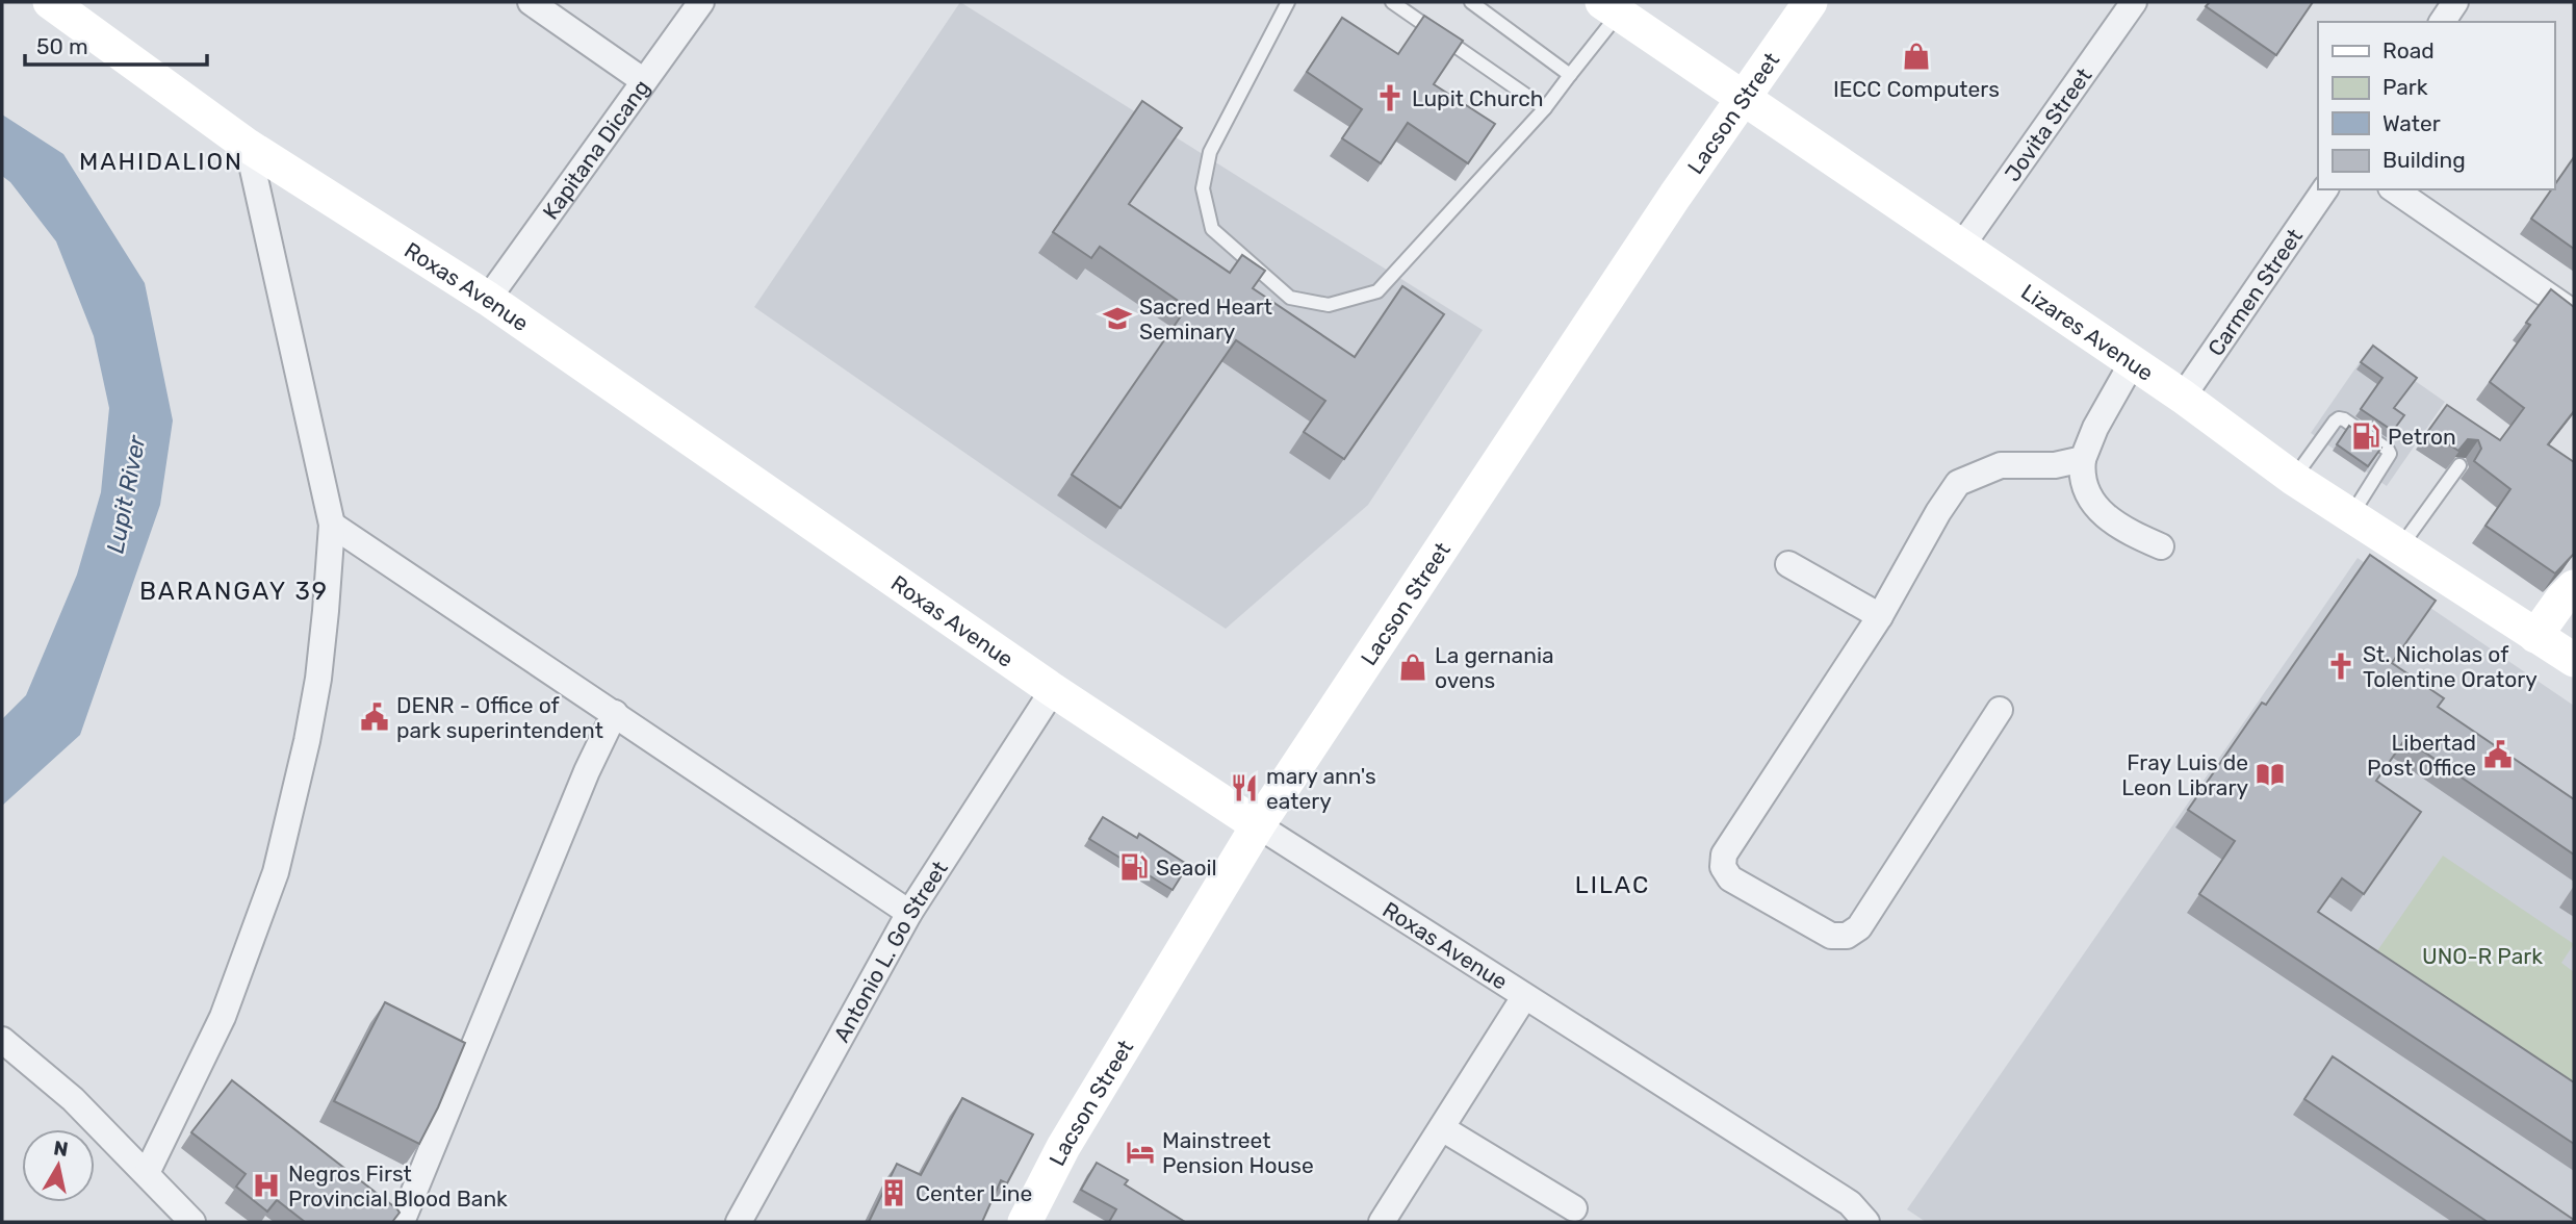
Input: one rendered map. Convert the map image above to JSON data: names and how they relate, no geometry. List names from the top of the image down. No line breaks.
{"streets":{"street":["Lacson Street","Jovita Street","Kapitana Dicang","Roxas Avenue","Carmen Street","Lizares Avenue","Antonio L. Go Street"]},"crossings":[["Lacson Street","Roxas Avenue"],["Lacson Street","Lizares Avenue"],["Jovita Street","Lizares Avenue"],["Kapitana Dicang","Roxas Avenue"],["Roxas Avenue","Antonio L. Go Street"],["Carmen Street","Lizares Avenue"]],"districts":["MAHIDALION","BARANGAY 39","LILAC"],"water":["Lupit River"],"parks":["UNO-R Park"],"places":{"shop":["IECC Computers","La gernania ovens"],"church":["Lupit Church","St. Nicholas of Tolentine Oratory"],"school or university":["Sacred Heart Seminary"],"fuel station":["Petron","Seaoil"],"public building":["DENR - Office of park superintendent","Libertad Post Office"],"library":["Fray Luis de Leon Library"],"restaurant":["mary ann's eatery"],"hotel":["Mainstreet Pension House"],"hospital":["Negros First Provincial Blood Bank"],"building":["Center Line"]},"legend":["Road","Park","Water","Building"],"scale_bar":"50 m","north":"top"}
